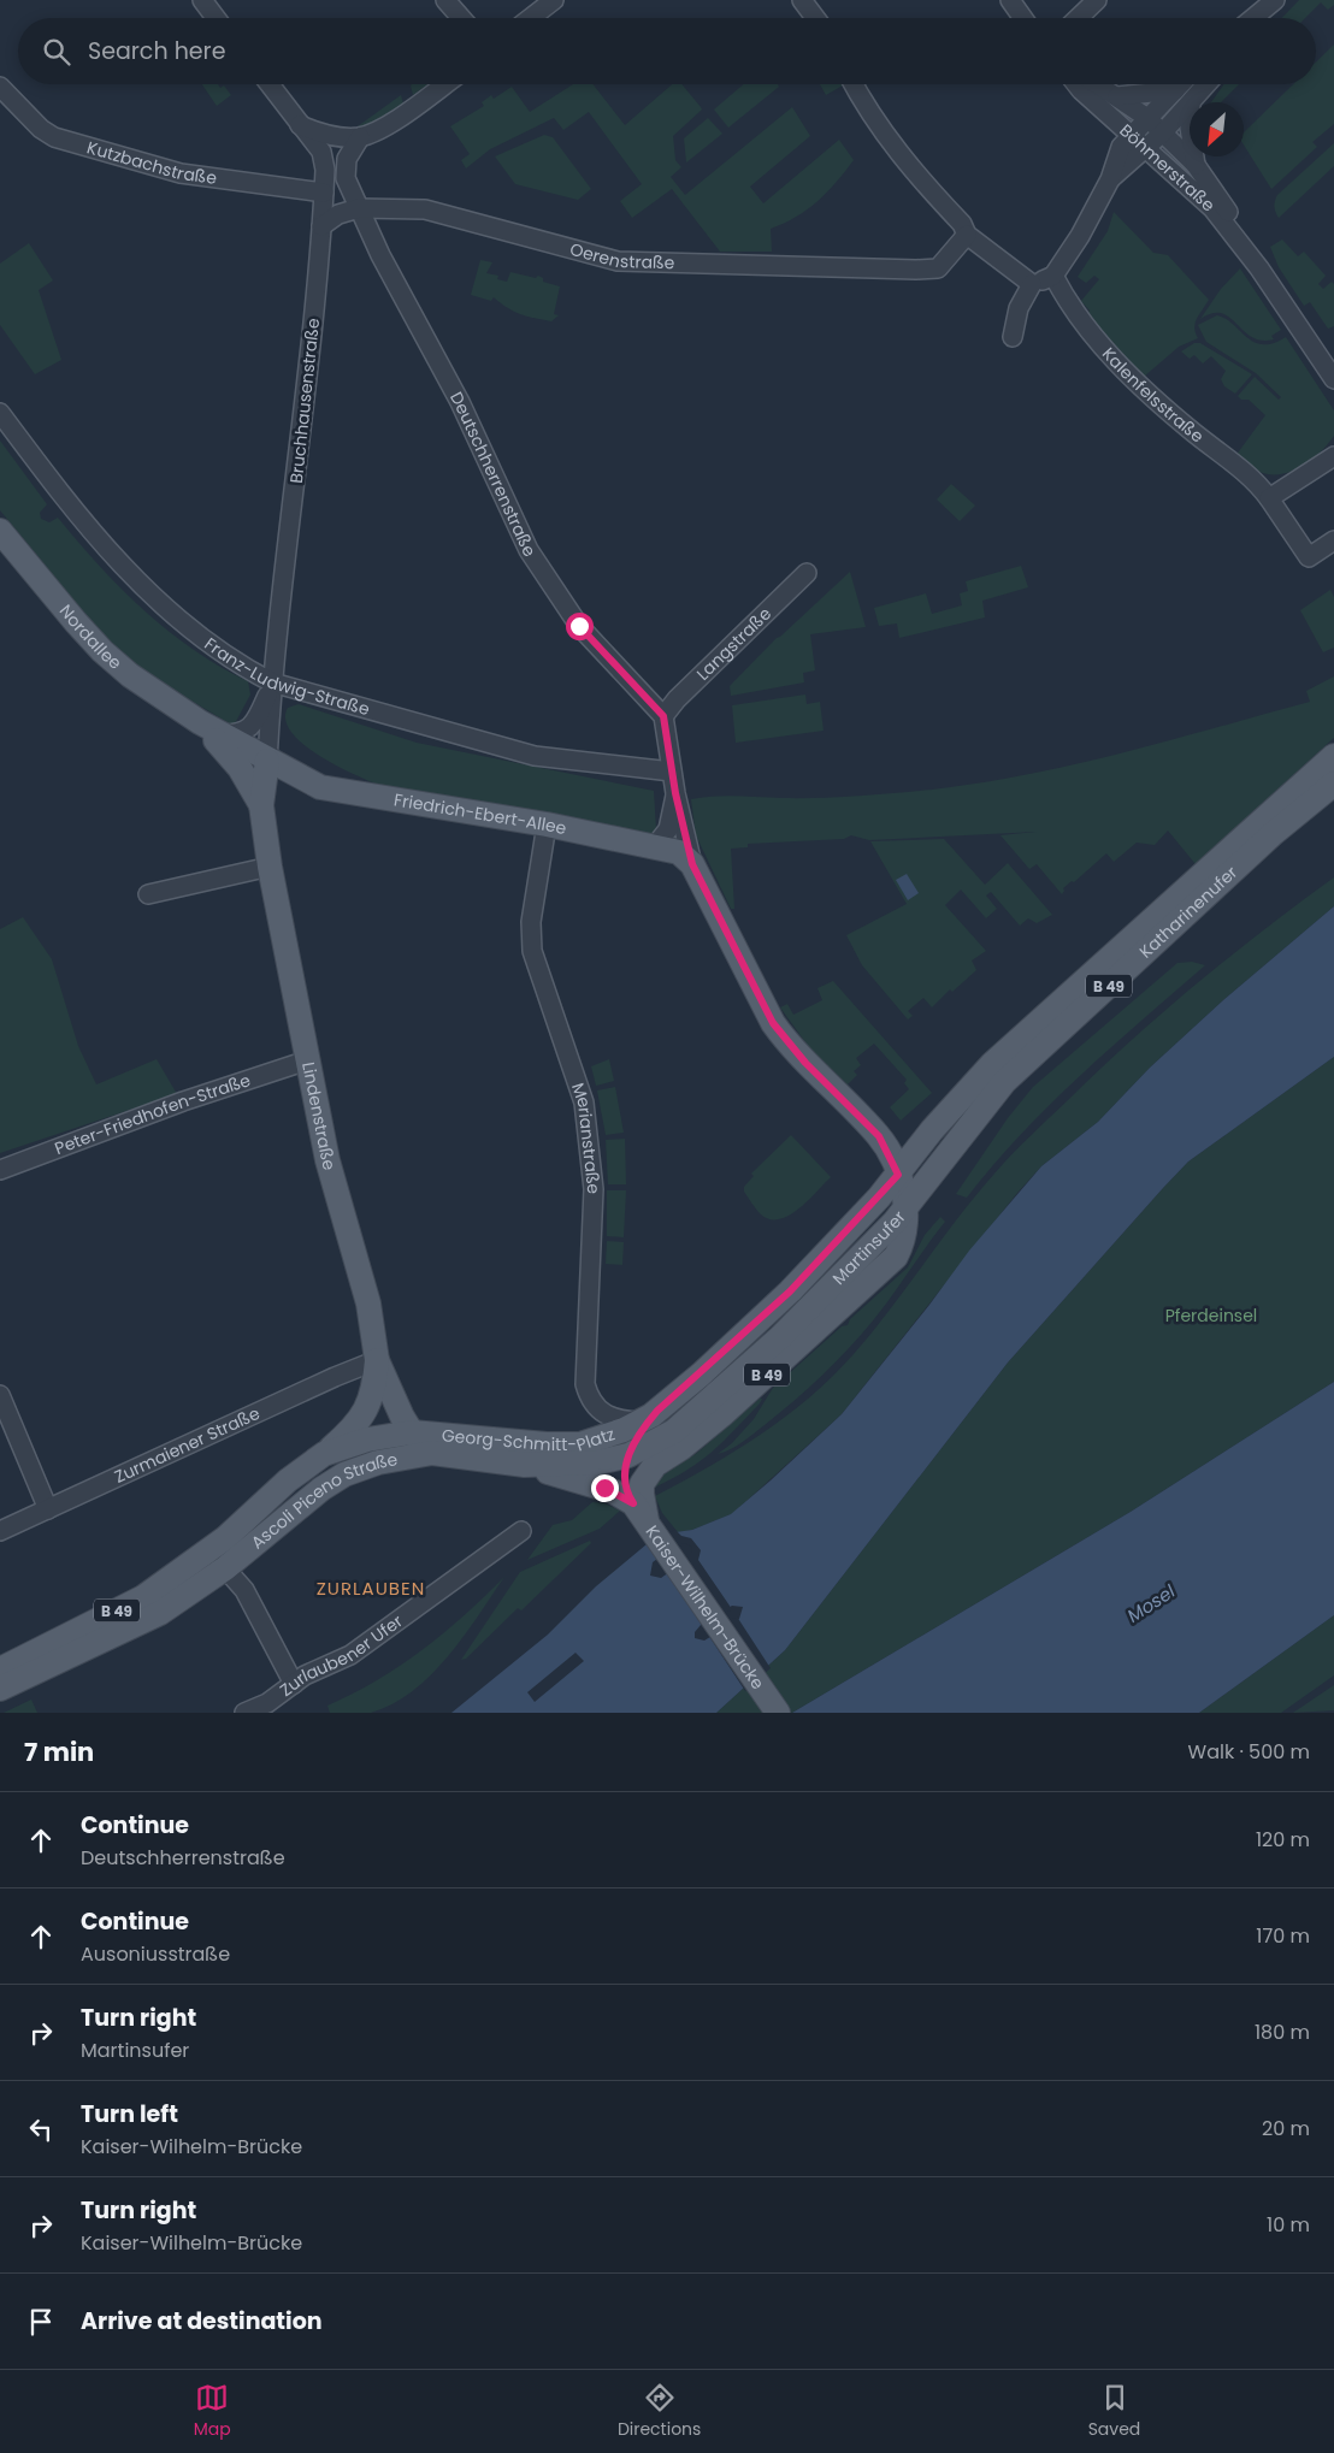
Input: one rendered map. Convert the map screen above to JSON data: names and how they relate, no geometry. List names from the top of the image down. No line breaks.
{"streets":{"main road":["Nordallee","Friedrich-Ebert-Allee","Katharinenufer","B 49","Lindenstraße","Martinsufer","Georg-Schmitt-Platz","Ascoli Piceno Straße","Kaiser-Wilhelm-Brücke"],"street":["Kutzbachstraße","Böhmerstraße","Oerenstraße","Kalenfelsstraße","Bruchhausenstraße","Deutschherrenstraße","Langstraße","Franz-Ludwig-Straße","Peter-Friedhofen-Straße","Merianstraße","Zurmaiener Straße","Zurlaubener Ufer"]},"crossings":[["Kutzbachstraße","Bruchhausenstraße"],["Oerenstraße","Bruchhausenstraße"],["Oerenstraße","Deutschherrenstraße"],["Bruchhausenstraße","Nordallee"],["Bruchhausenstraße","Franz-Ludwig-Straße"],["Bruchhausenstraße","Friedrich-Ebert-Allee"],["Bruchhausenstraße","Lindenstraße"],["Deutschherrenstraße","Langstraße"],["Nordallee","Friedrich-Ebert-Allee"],["Nordallee","Lindenstraße"],["Friedrich-Ebert-Allee","Lindenstraße"],["Friedrich-Ebert-Allee","Merianstraße"],["Katharinenufer","Martinsufer"],["Peter-Friedhofen-Straße","Lindenstraße"],["Lindenstraße","Georg-Schmitt-Platz"],["Lindenstraße","Zurmaiener Straße"],["Lindenstraße","Ascoli Piceno Straße"],["Merianstraße","Martinsufer"],["Merianstraße","Georg-Schmitt-Platz"],["Martinsufer","Georg-Schmitt-Platz"],["Martinsufer","Kaiser-Wilhelm-Brücke"],["Georg-Schmitt-Platz","Ascoli Piceno Straße"]],"districts":["ZURLAUBEN"],"water":["Mosel"],"parks":["Pferdeinsel"],"north":"bottom left","page":{"search":"Search here","heading":["7 min","Walk · 500 m"],"list":[["Continue","Deutschherrenstraße","120 m"],["Continue","Ausoniusstraße","170 m"],["Turn right","Martinsufer","180 m"],["Turn left","Kaiser-Wilhelm-Brücke","20 m"],["Turn right","Kaiser-Wilhelm-Brücke","10 m"],"Arrive at destination"],"nav":["Map","Directions","Saved"]}}
